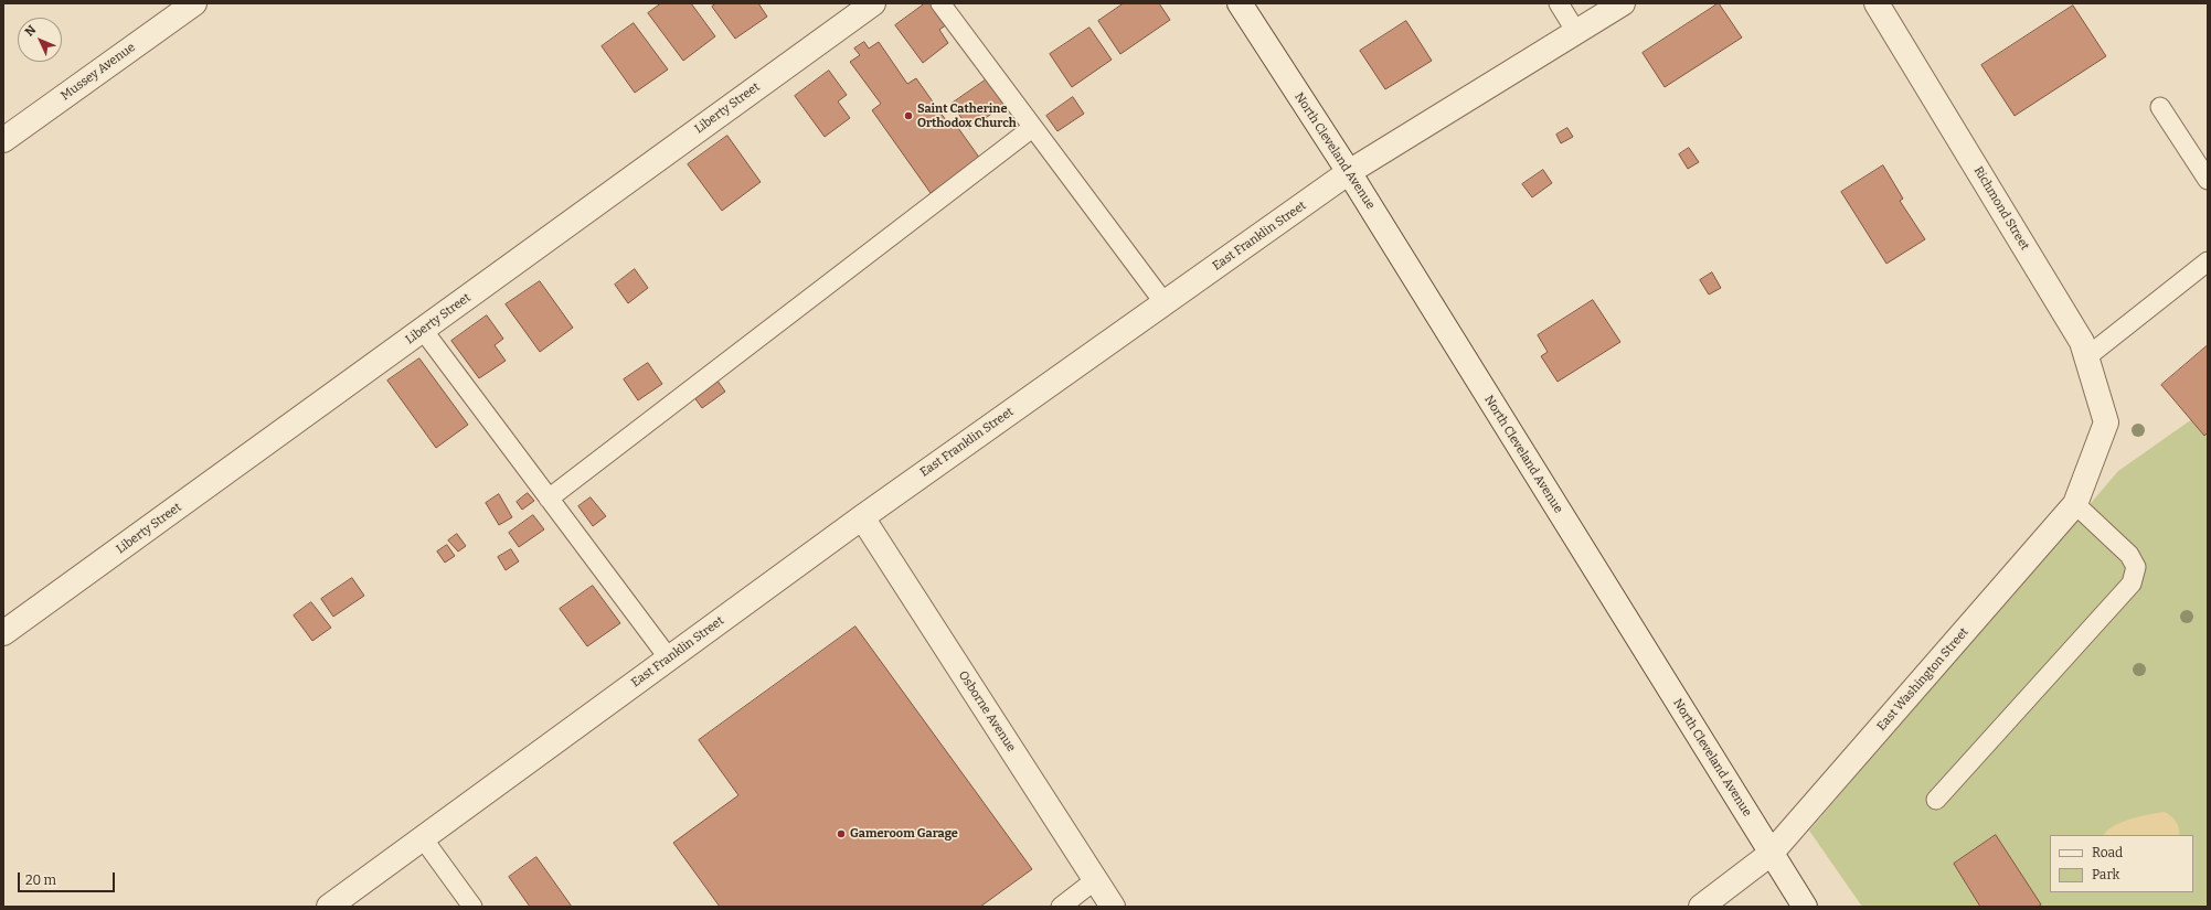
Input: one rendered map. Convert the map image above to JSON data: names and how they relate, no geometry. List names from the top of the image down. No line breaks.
{"streets":{"street":["Mussey Avenue","Liberty Street","North Cleveland Avenue","Richmond Street","East Franklin Street","East Washington Street","Osborne Avenue"]},"crossings":[["North Cleveland Avenue","East Franklin Street"],["North Cleveland Avenue","East Washington Street"],["Richmond Street","East Washington Street"],["East Franklin Street","Osborne Avenue"]],"places":["Saint Catherine Orthodox Church","Gameroom Garage"],"legend":["Road","Park"],"scale_bar":"20 m","north":"top left"}
